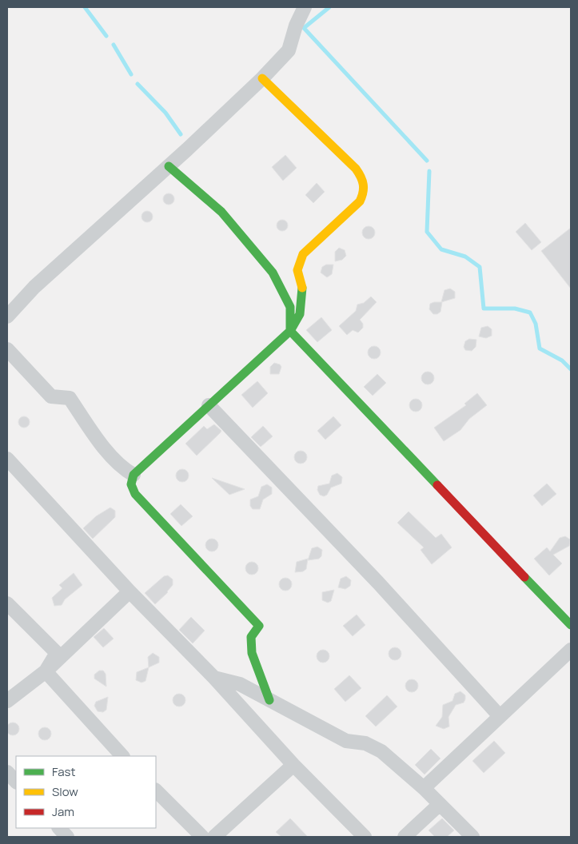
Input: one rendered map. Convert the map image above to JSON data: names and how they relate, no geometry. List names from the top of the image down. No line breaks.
{"legend":["Fast","Slow","Jam"]}
